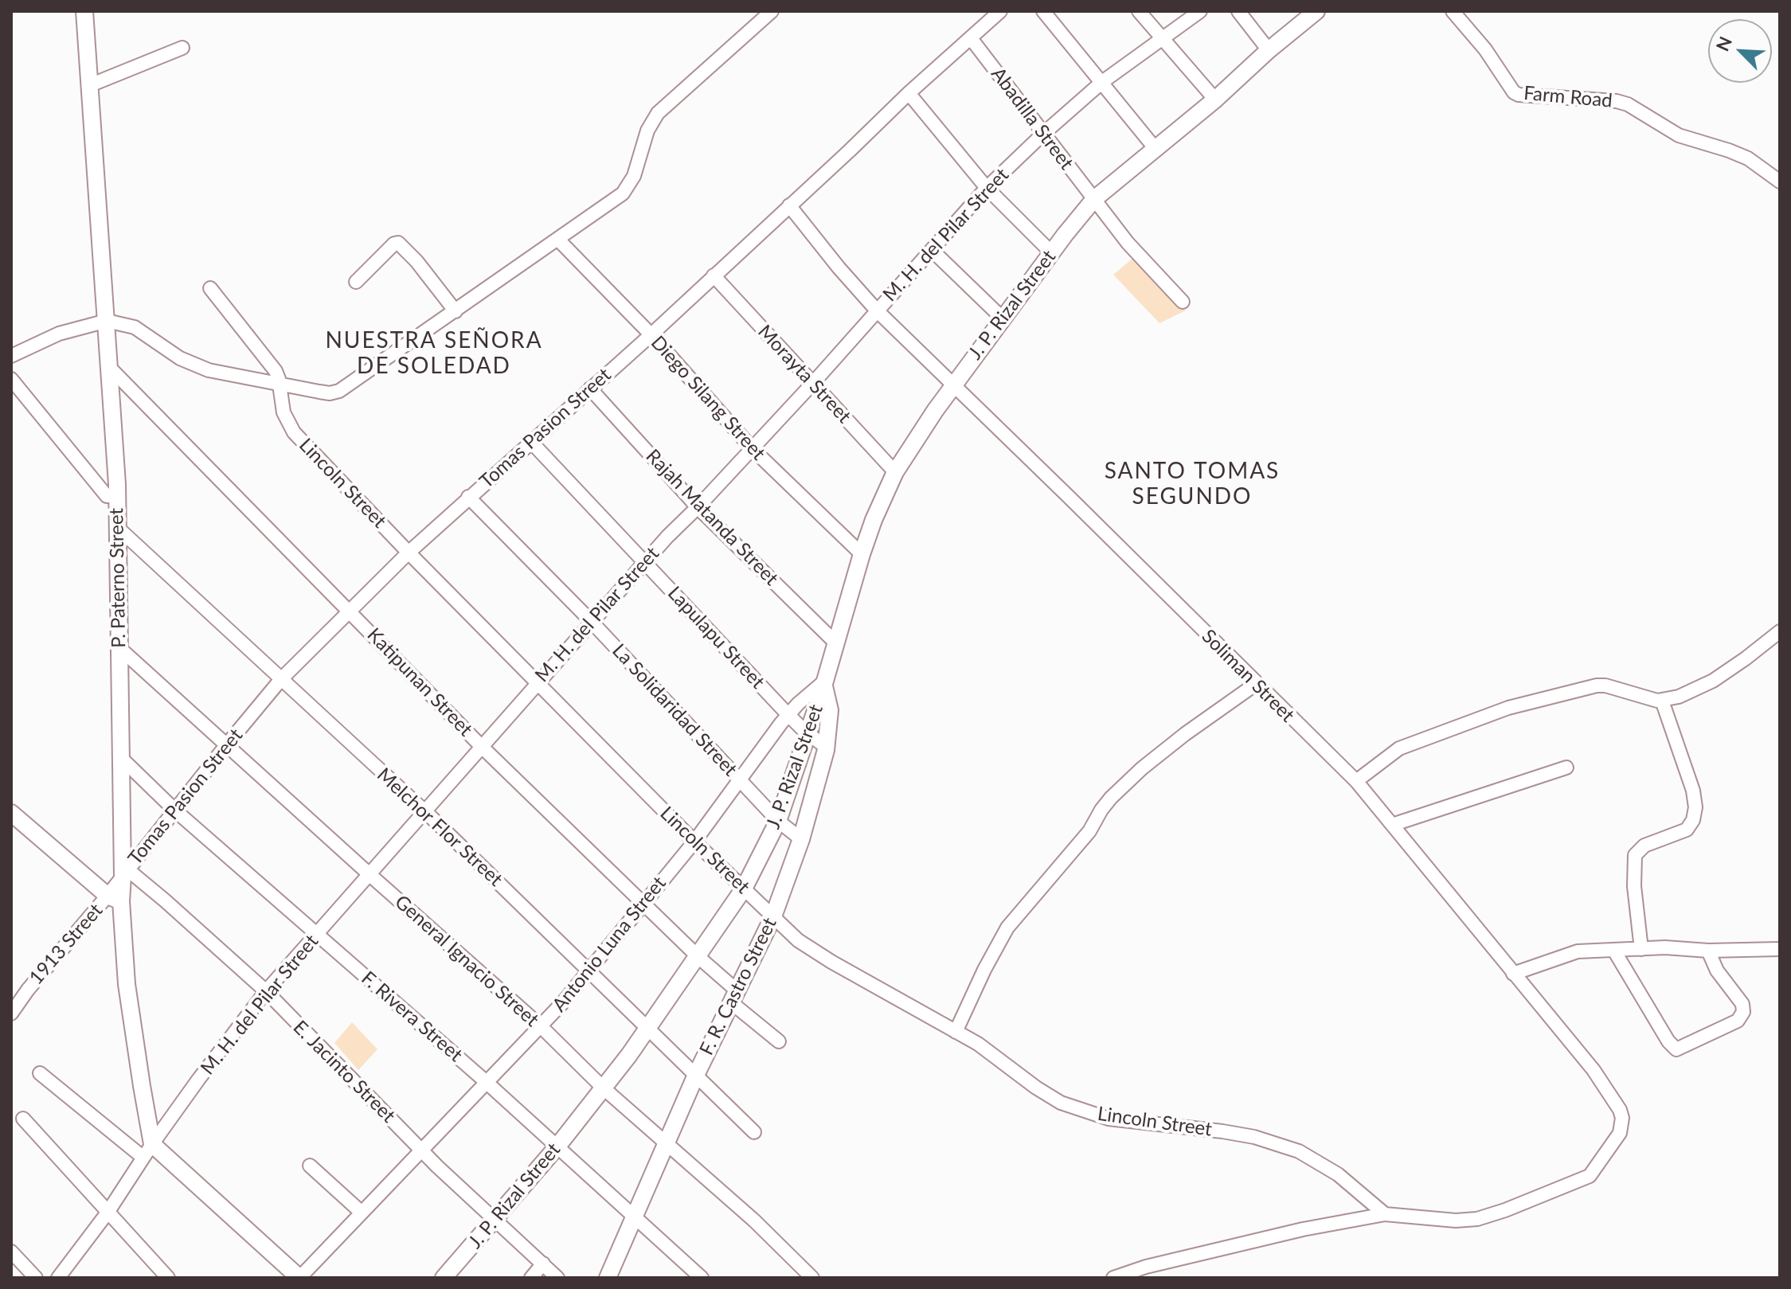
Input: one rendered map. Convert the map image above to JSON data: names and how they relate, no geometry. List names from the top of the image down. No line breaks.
{"streets":{"main road":["J. P. Rizal Street","P. Paterno Street","F. R. Castro Street"],"street":["Farm Road","Abadilla Street","M. H. del Pilar Street","Morayta Street","Diego Silang Street","Tomas Pasion Street","Lincoln Street","Rajah Matanda Street","Lapulapu Street","Soliman Street","Katipunan Street","La Solidaridad Street","Melchor Flor Street","1913 Street","Antonio Luna Street","General Ignacio Street","F. Rivera Street","E. Jacinto Street"]},"crossings":[["Abadilla Street","M. H. del Pilar Street"],["Abadilla Street","J. P. Rizal Street"],["Abadilla Street","Tomas Pasion Street"],["M. H. del Pilar Street","Morayta Street"],["M. H. del Pilar Street","Diego Silang Street"],["M. H. del Pilar Street","Lincoln Street"],["M. H. del Pilar Street","Rajah Matanda Street"],["M. H. del Pilar Street","P. Paterno Street"],["M. H. del Pilar Street","Lapulapu Street"],["M. H. del Pilar Street","Soliman Street"],["M. H. del Pilar Street","Katipunan Street"],["M. H. del Pilar Street","La Solidaridad Street"],["M. H. del Pilar Street","Melchor Flor Street"],["M. H. del Pilar Street","General Ignacio Street"],["M. H. del Pilar Street","F. Rivera Street"],["M. H. del Pilar Street","E. Jacinto Street"],["J. P. Rizal Street","Morayta Street"],["J. P. Rizal Street","Diego Silang Street"],["J. P. Rizal Street","Lincoln Street"],["J. P. Rizal Street","Rajah Matanda Street"],["J. P. Rizal Street","Lapulapu Street"],["J. P. Rizal Street","Soliman Street"],["J. P. Rizal Street","Katipunan Street"],["J. P. Rizal Street","La Solidaridad Street"],["J. P. Rizal Street","Melchor Flor Street"],["J. P. Rizal Street","Antonio Luna Street"],["J. P. Rizal Street","General Ignacio Street"],["J. P. Rizal Street","F. R. Castro Street"],["J. P. Rizal Street","F. Rivera Street"],["J. P. Rizal Street","E. Jacinto Street"],["Morayta Street","Tomas Pasion Street"],["Diego Silang Street","Tomas Pasion Street"],["Tomas Pasion Street","Lincoln Street"],["Tomas Pasion Street","Rajah Matanda Street"],["Tomas Pasion Street","P. Paterno Street"],["Tomas Pasion Street","Lapulapu Street"],["Tomas Pasion Street","Soliman Street"],["Tomas Pasion Street","Katipunan Street"],["Tomas Pasion Street","La Solidaridad Street"],["Tomas Pasion Street","Melchor Flor Street"],["Tomas Pasion Street","General Ignacio Street"],["Tomas Pasion Street","F. Rivera Street"],["Tomas Pasion Street","E. Jacinto Street"],["Lincoln Street","Soliman Street"],["Lincoln Street","Antonio Luna Street"],["Lincoln Street","F. R. Castro Street"],["P. Paterno Street","Katipunan Street"],["P. Paterno Street","Melchor Flor Street"],["P. Paterno Street","1913 Street"],["P. Paterno Street","General Ignacio Street"],["P. Paterno Street","F. Rivera Street"],["P. Paterno Street","E. Jacinto Street"],["Lapulapu Street","Antonio Luna Street"],["Lapulapu Street","F. R. Castro Street"],["Katipunan Street","Antonio Luna Street"],["Katipunan Street","F. R. Castro Street"],["La Solidaridad Street","Antonio Luna Street"],["La Solidaridad Street","F. R. Castro Street"],["Melchor Flor Street","Antonio Luna Street"],["Melchor Flor Street","F. R. Castro Street"],["Antonio Luna Street","General Ignacio Street"],["Antonio Luna Street","F. R. Castro Street"],["Antonio Luna Street","F. Rivera Street"],["Antonio Luna Street","E. Jacinto Street"],["General Ignacio Street","F. R. Castro Street"],["F. R. Castro Street","F. Rivera Street"]],"districts":["NUESTRA SEÑORA DE SOLEDAD","SANTO TOMAS SEGUNDO"],"north":"top left"}
